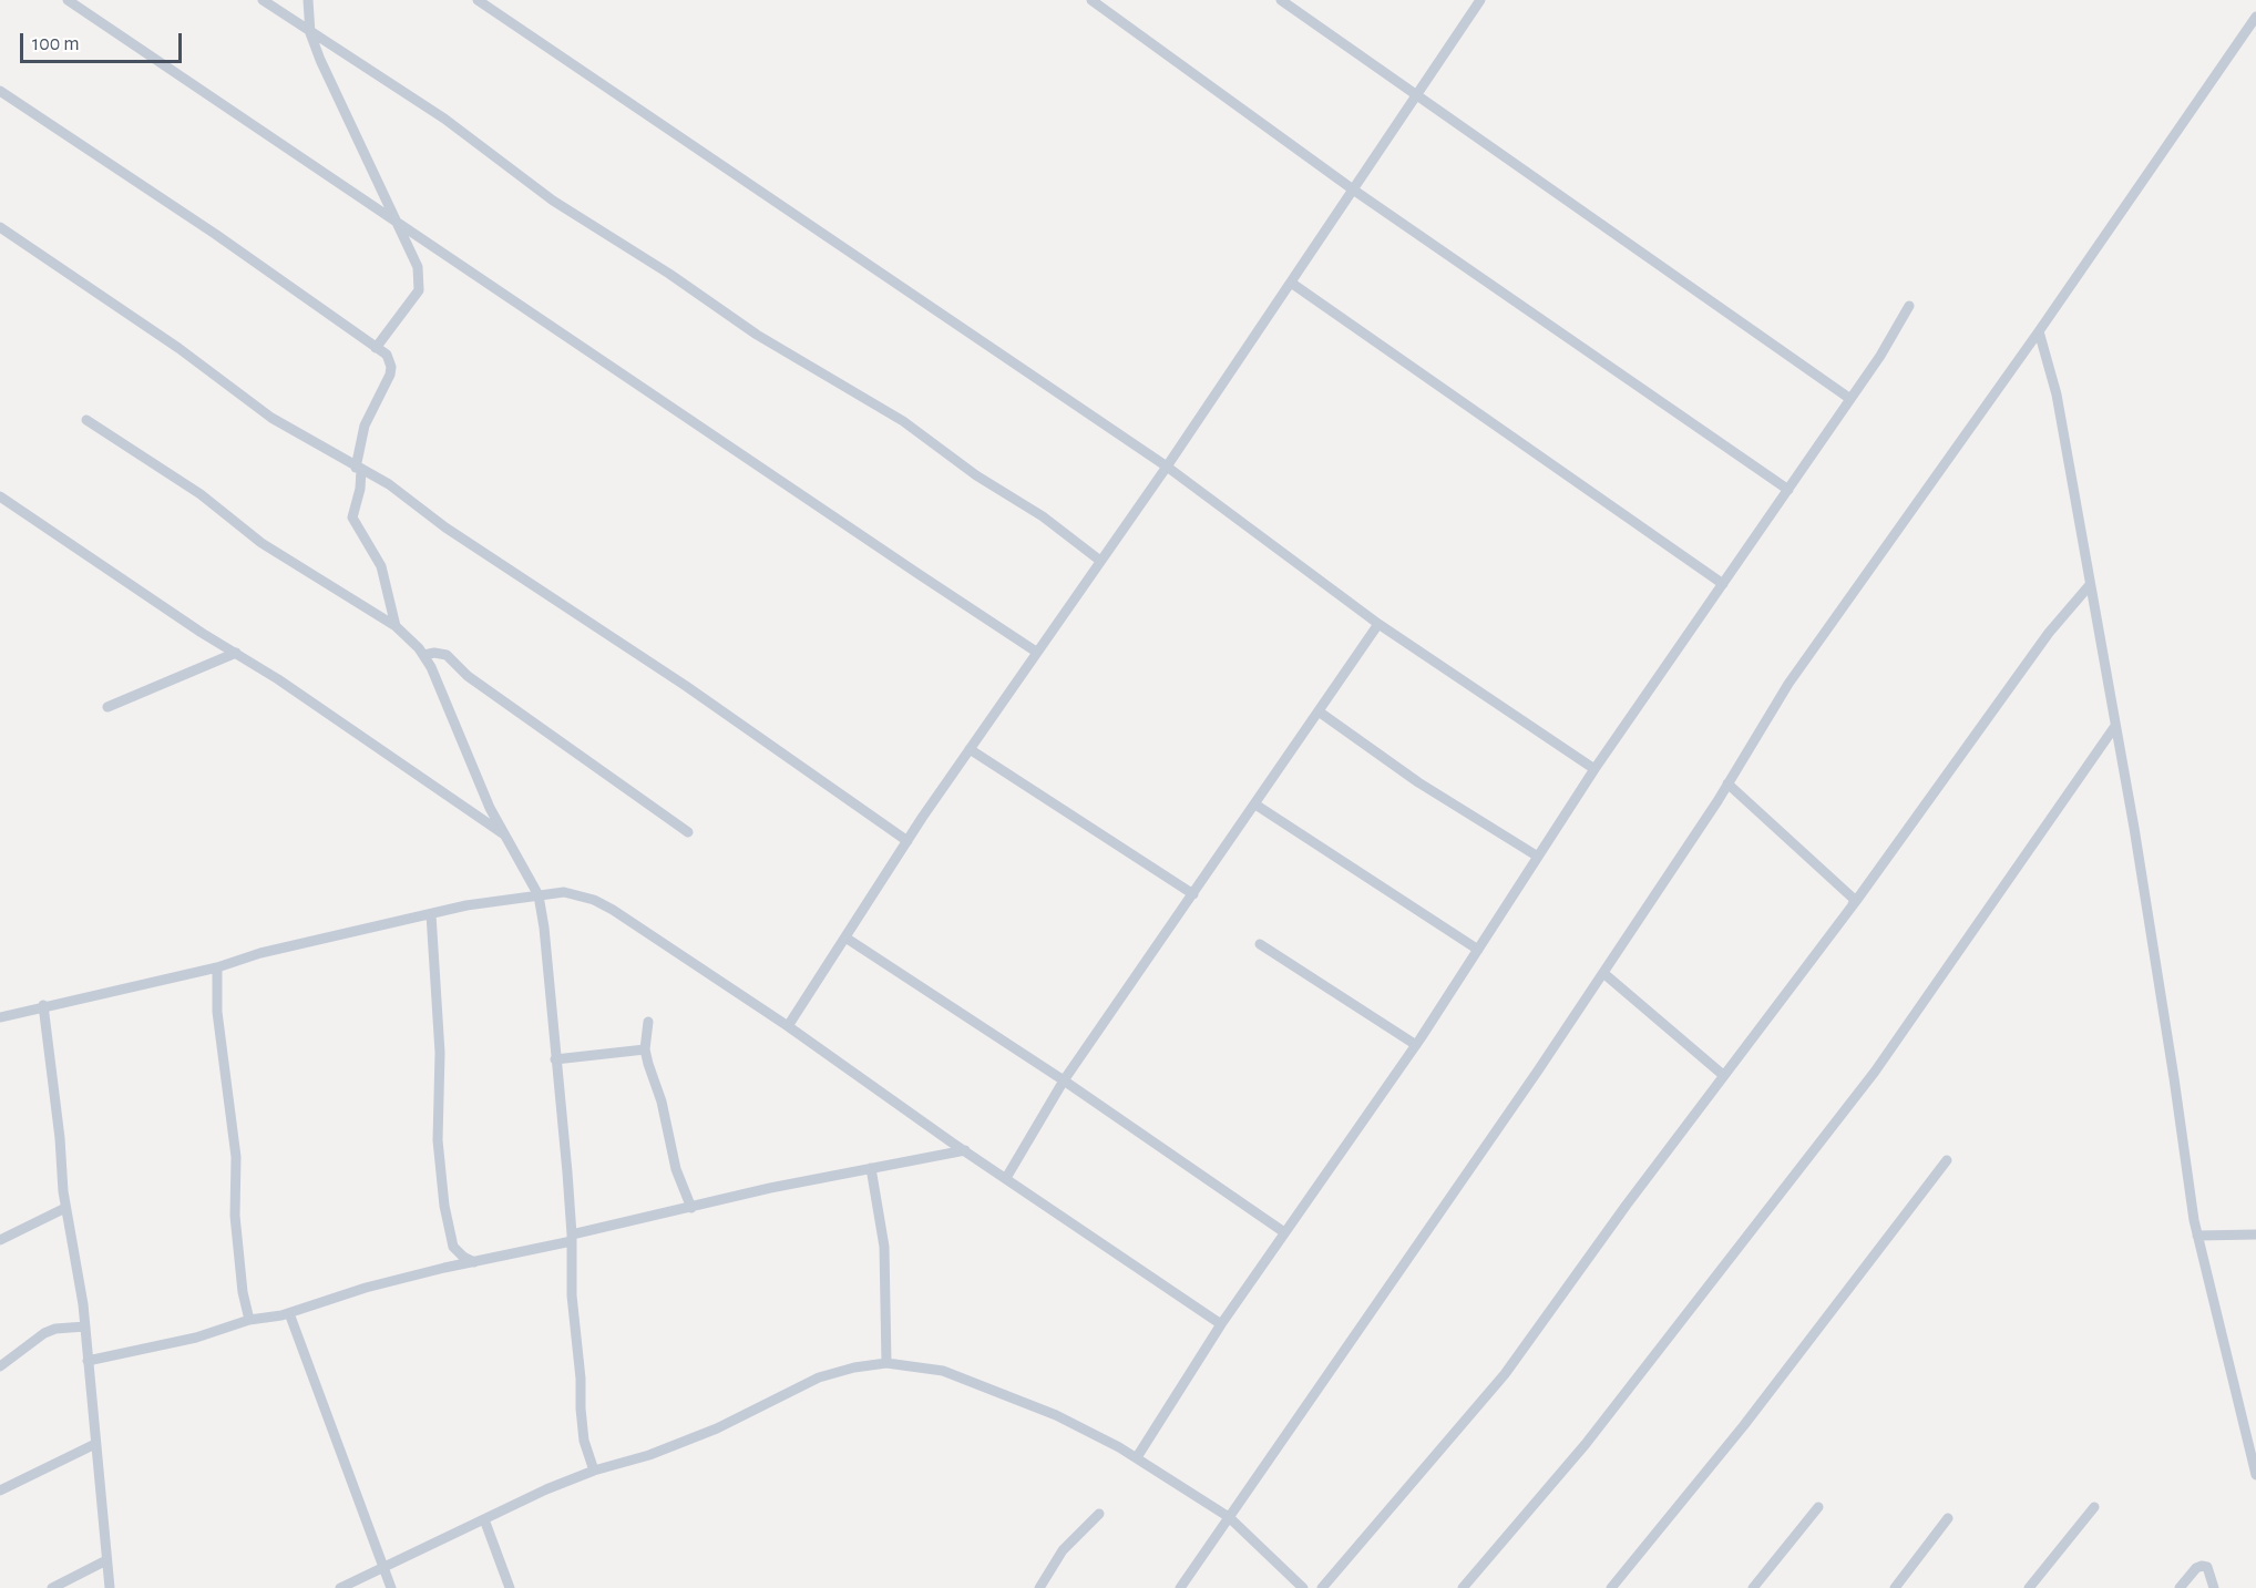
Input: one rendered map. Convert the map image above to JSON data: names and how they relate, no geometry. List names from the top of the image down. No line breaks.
{"scale_bar":"100 m"}
